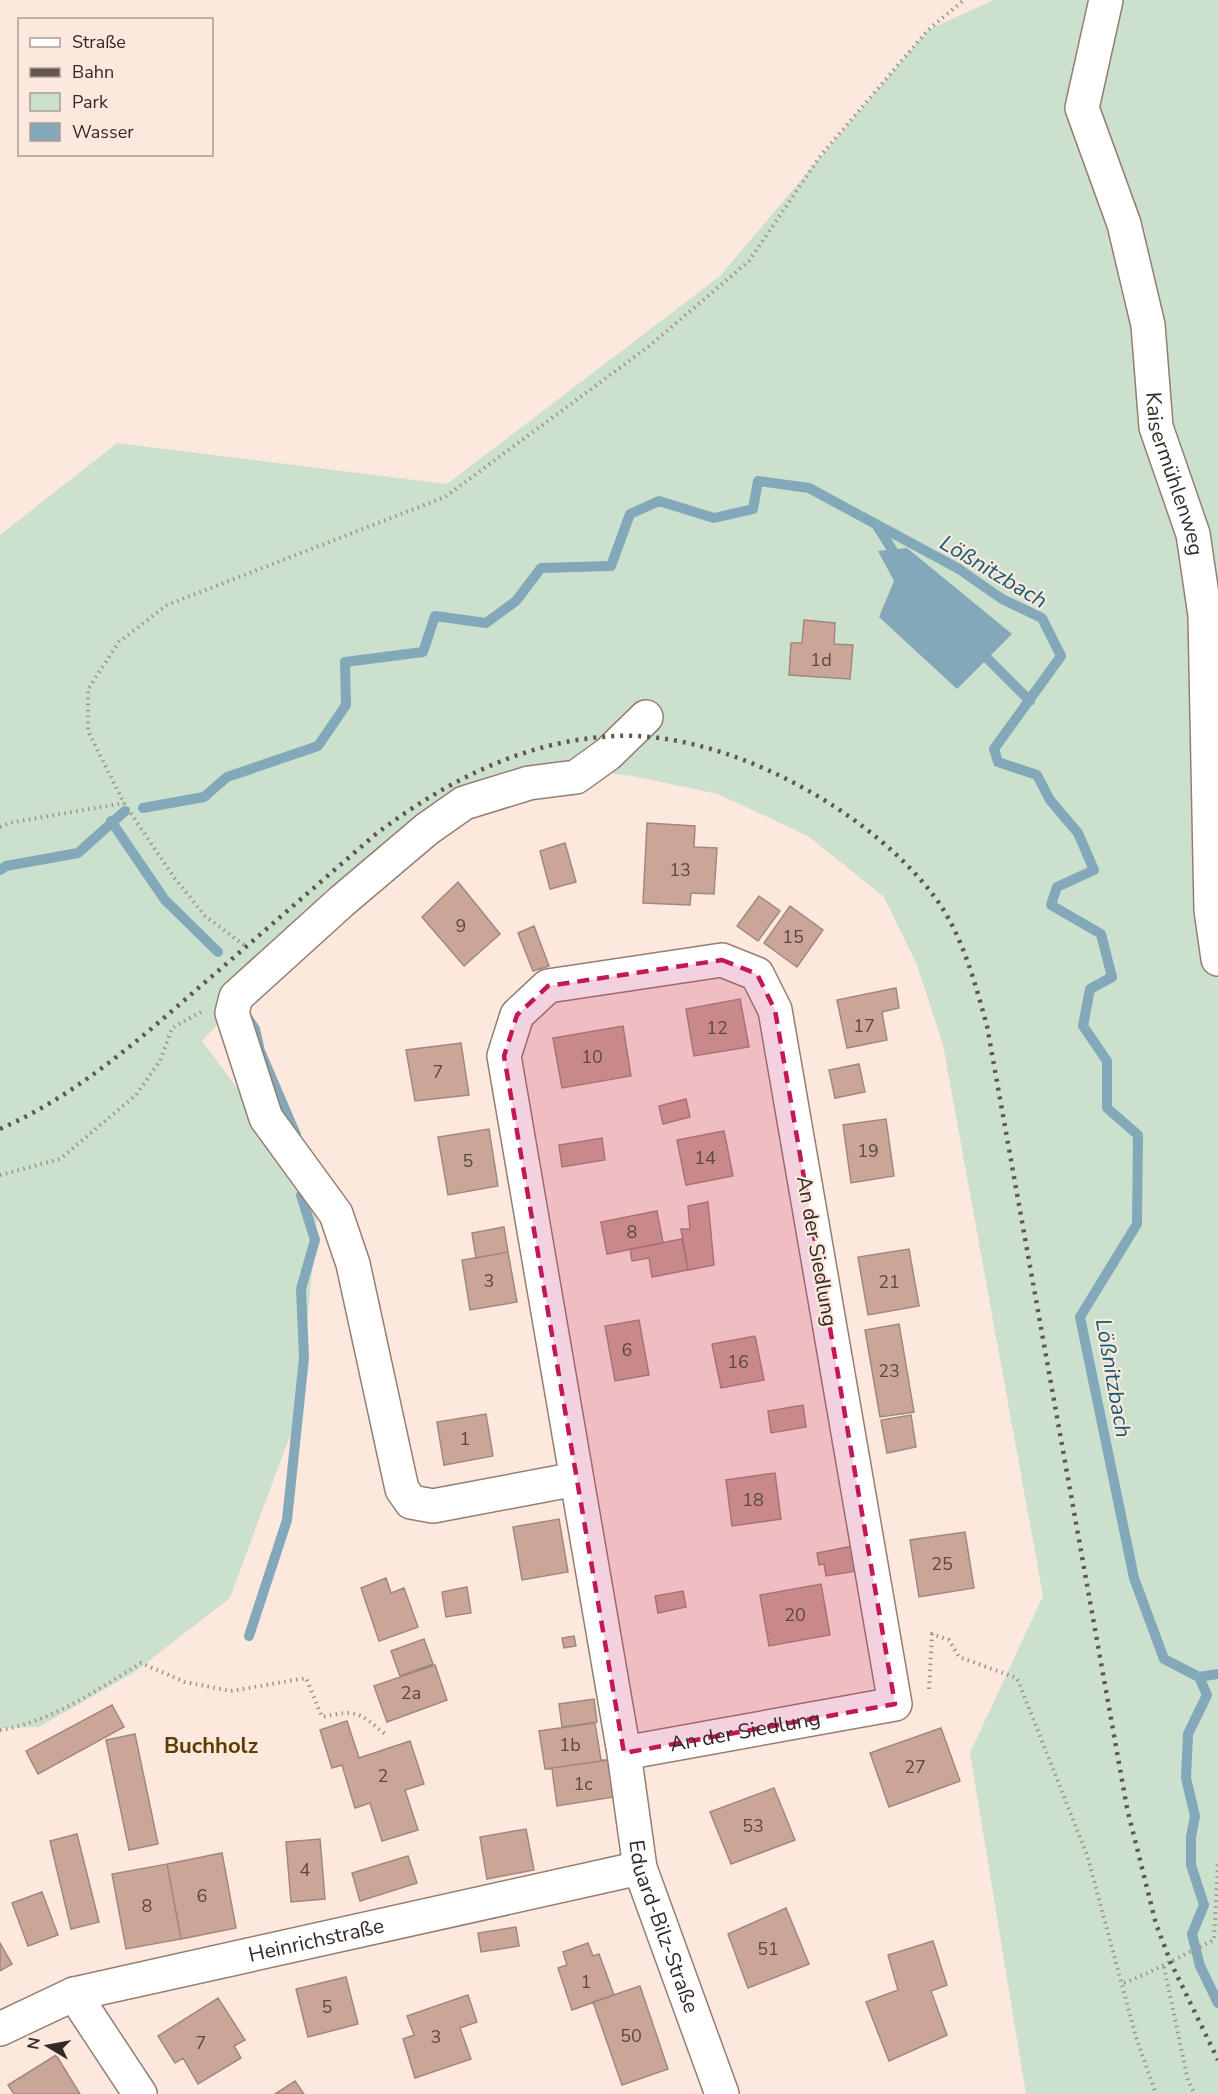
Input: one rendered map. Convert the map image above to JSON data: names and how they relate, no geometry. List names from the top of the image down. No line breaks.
{"streets":{"street":["Kaisermühlenweg","An der Siedlung","Eduard-Bilz-Straße","Heinrichstraße"]},"crossings":[["An der Siedlung","Eduard-Bilz-Straße"],["Eduard-Bilz-Straße","Heinrichstraße"]],"districts":["Buchholz"],"water":["Lößnitzbach"],"house_numbers":["1d","13","9","15","17","12","10","7","19","14","5","8","3","21","6","16","23","1","18","25","20","2a","1b","27","2","1c","53","4","6","8","51","1","5","50","3","7"],"legend":["Straße","Bahn","Park","Wasser"],"north":"left"}
